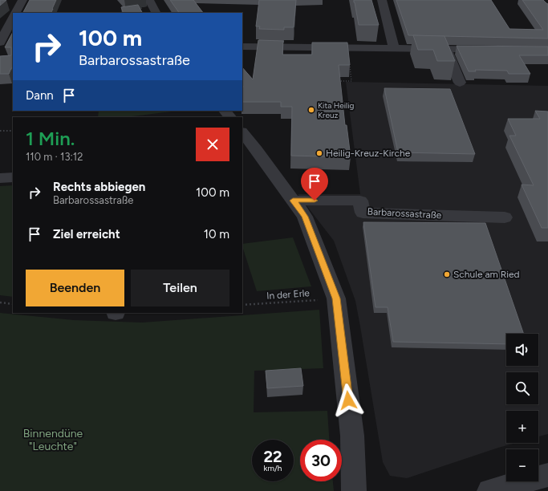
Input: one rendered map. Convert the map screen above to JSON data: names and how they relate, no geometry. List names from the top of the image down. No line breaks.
{"streets":{"street":["Barbarossastraße"],"path":["In der Erle"]},"parks":["Binnendüne \"Leuchte\""],"places":["Kita Heilig Kreuz","Heilig-Kreuz-Kirche","Schule am Ried"],"page":{"turn":["100 m","Barbarossastraße"],"then":"Dann","heading":["1 Min.","110 m · 13:12"],"list":[{"name":"Rechts abbiegen","note":"Barbarossastraße","value":"100 m"},{"name":"Ziel erreicht","value":"10 m"}],"buttons":["Beenden","Teilen"],"map_buttons":["+","−"],"speed":"22 km/h","limit":"30"}}
